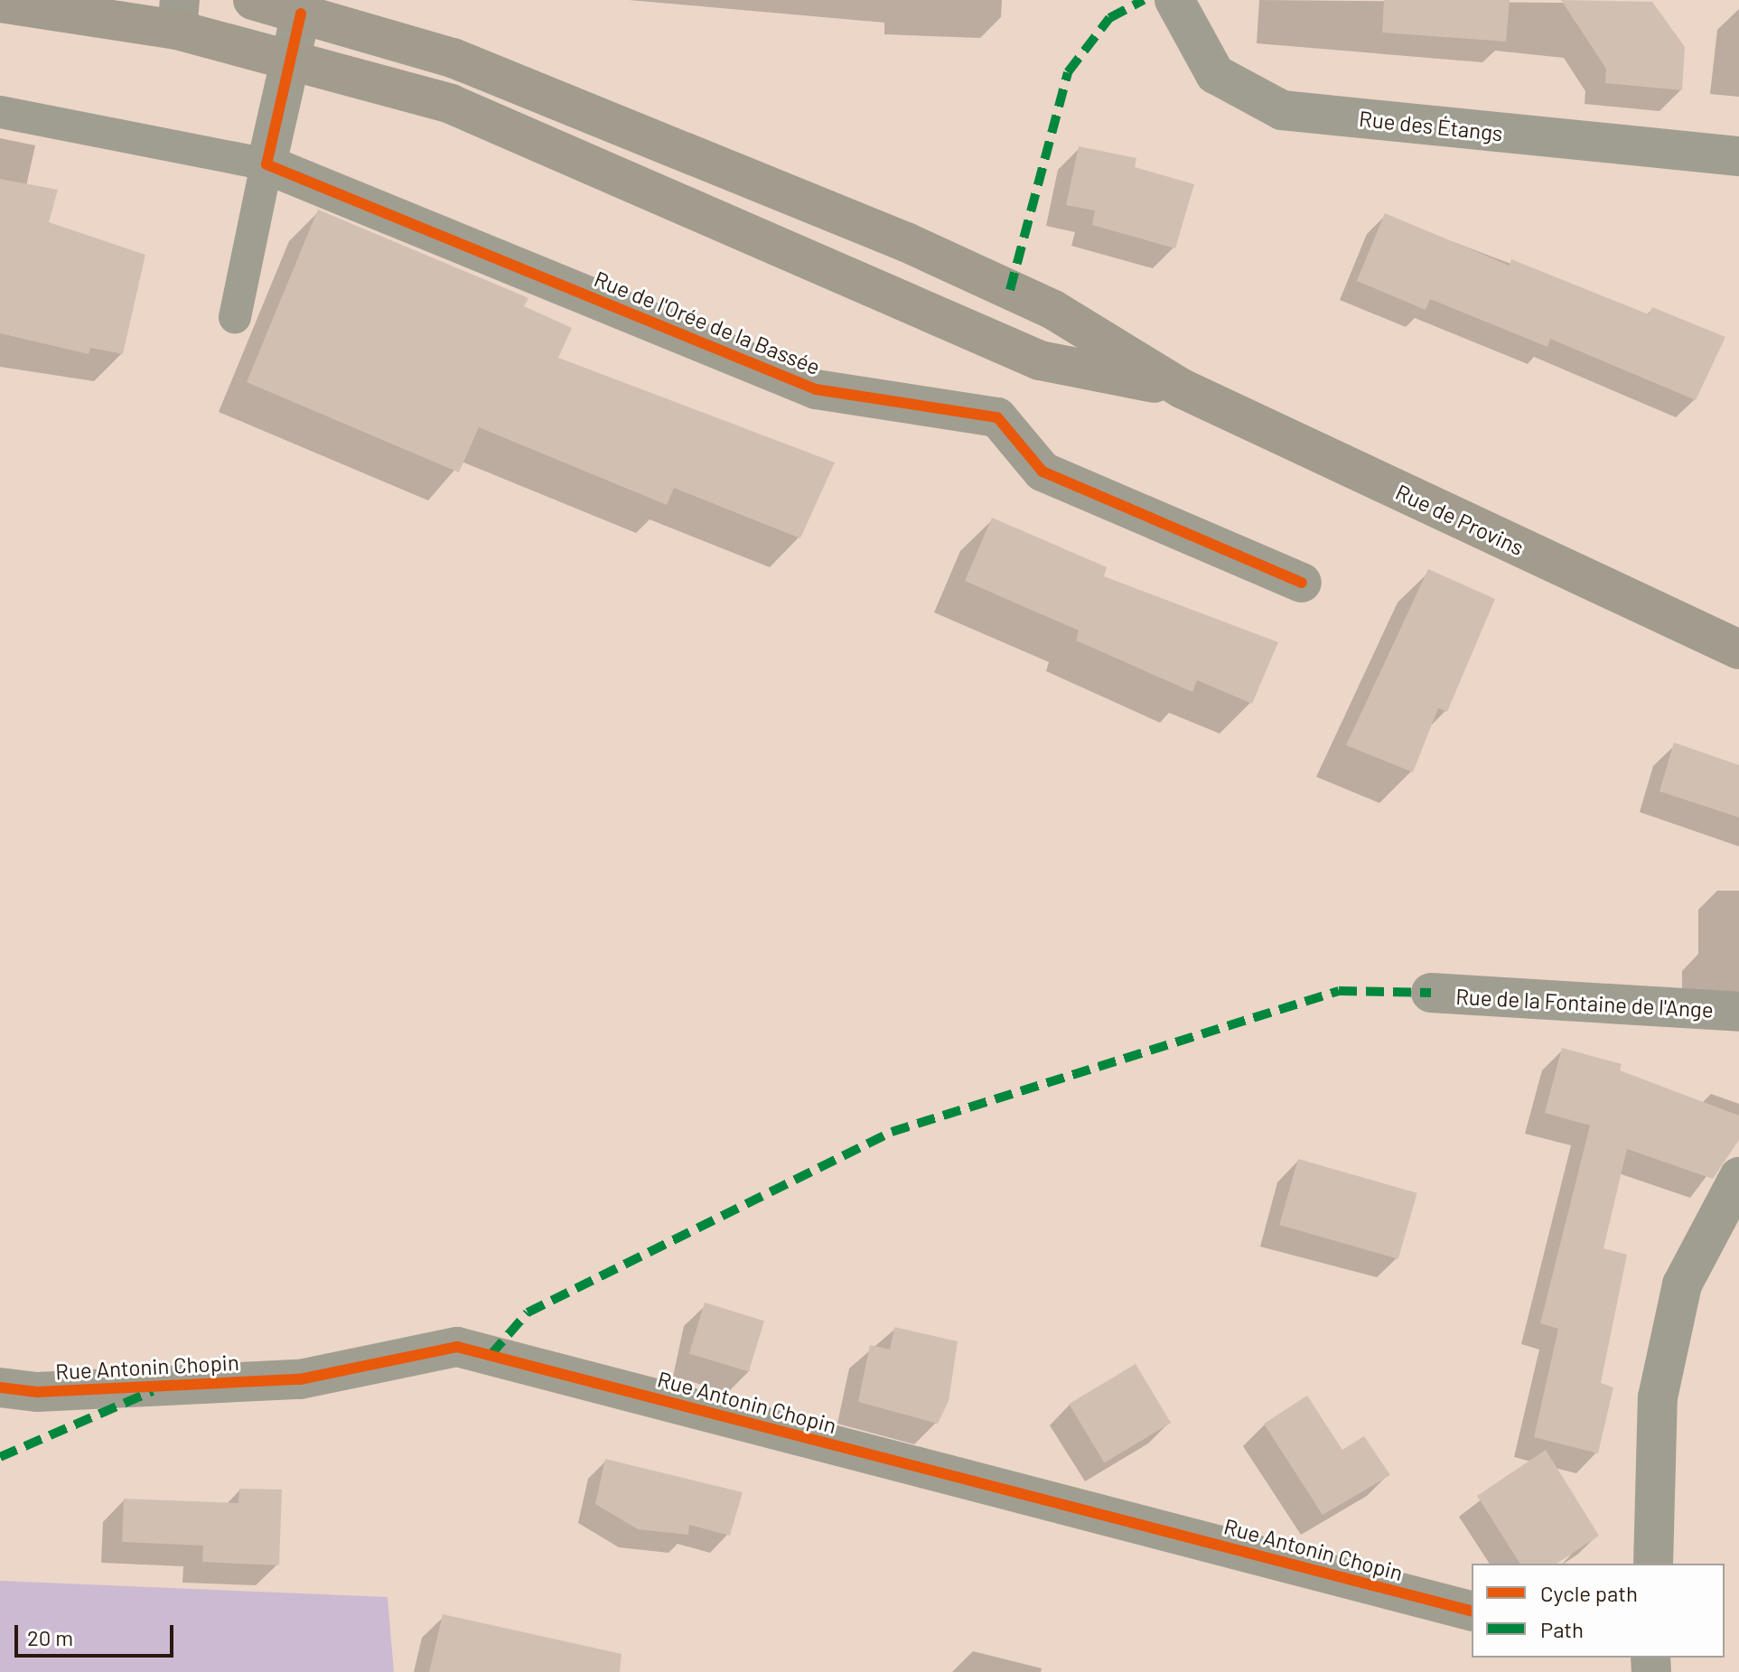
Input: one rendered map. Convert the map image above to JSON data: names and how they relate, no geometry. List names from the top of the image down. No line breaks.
{"streets":{"main road":["Rue de Provins"],"street":["Rue des Étangs","Rue de l'Orée de la Bassée","Rue de la Fontaine de l'Ange","Rue Antonin Chopin"]},"legend":["Cycle path","Path"],"scale_bar":"20 m"}
